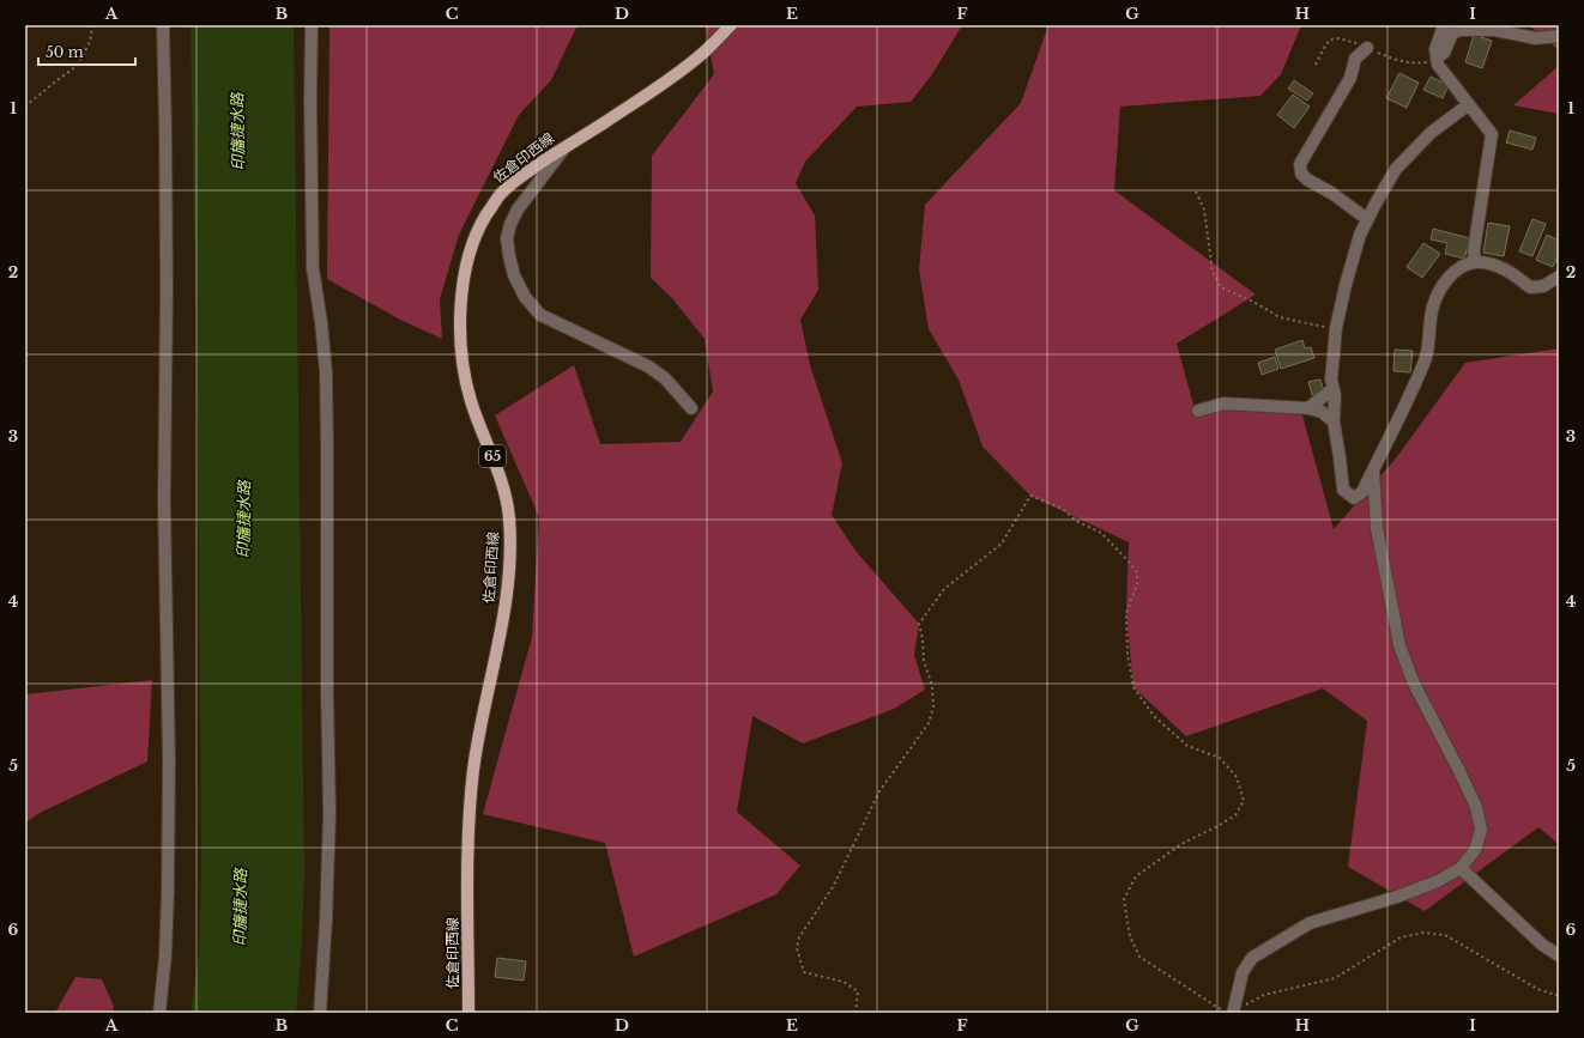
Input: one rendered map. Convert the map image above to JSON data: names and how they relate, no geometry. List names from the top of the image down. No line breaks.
{"streets":{"main road":["佐倉印西線","65"]},"water":["印旛捷水路"],"scale_bar":"50 m","grid":{"columns":["A","B","C","D","E","F","G","H","I"],"rows":["1","2","3","4","5","6"]}}
